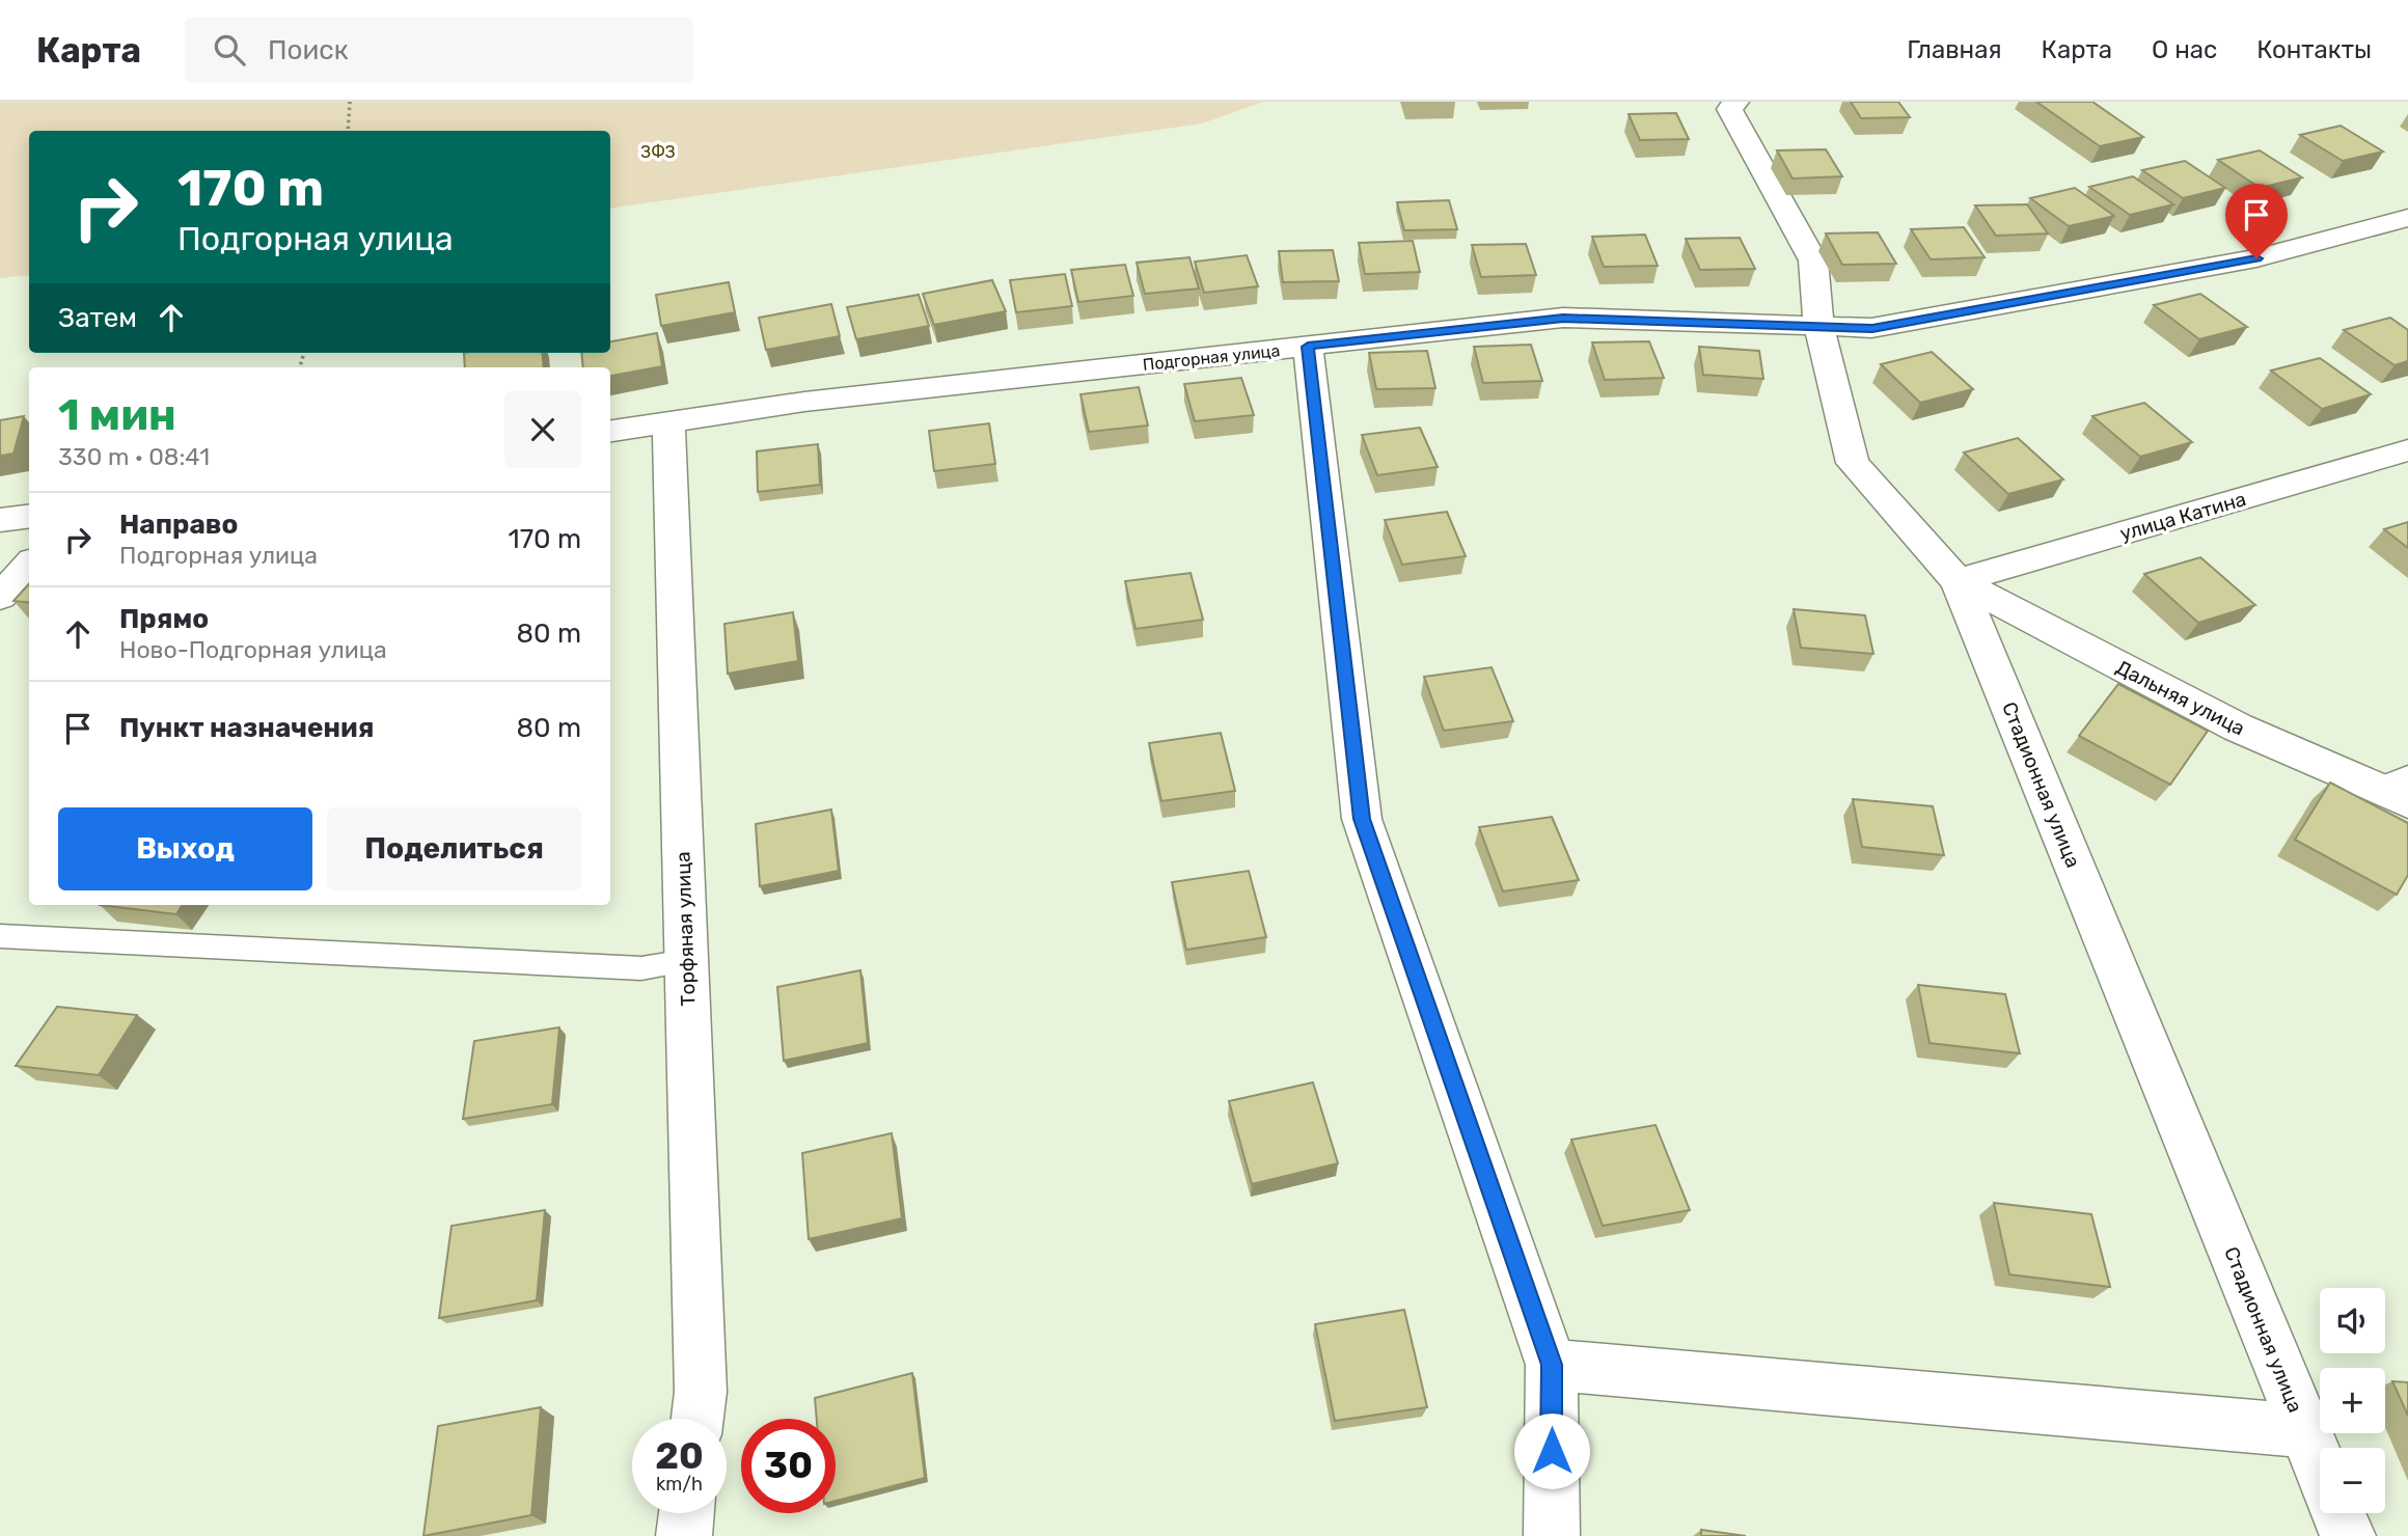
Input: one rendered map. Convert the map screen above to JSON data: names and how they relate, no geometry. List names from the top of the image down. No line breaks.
{"streets":{"street":["Подгорная улица","улица Катина","Дальняя улица","Стадионная улица","Торфяная улица"]},"crossings":[["Подгорная улица","Стадионная улица"],["Подгорная улица","Торфяная улица"],["улица Катина","Дальняя улица"],["улица Катина","Стадионная улица"],["Дальняя улица","Стадионная улица"]],"parks":["ЗФЗ"],"page":{"header":"Карта","search":"Поиск","nav":["Главная","Карта","О нас","Контакты"],"turn":["170 m","Подгорная улица"],"then":"Затем","heading":["1 мин","330 m · 08:41"],"list":[{"name":"Направо","note":"Подгорная улица","value":"170 m"},{"name":"Прямо","note":"Ново-Подгорная улица","value":"80 m"},{"name":"Пункт назначения","value":"80 m"}],"buttons":["Выход","Поделиться"],"map_buttons":["+","−"],"speed":"20 km/h","limit":"30"}}
